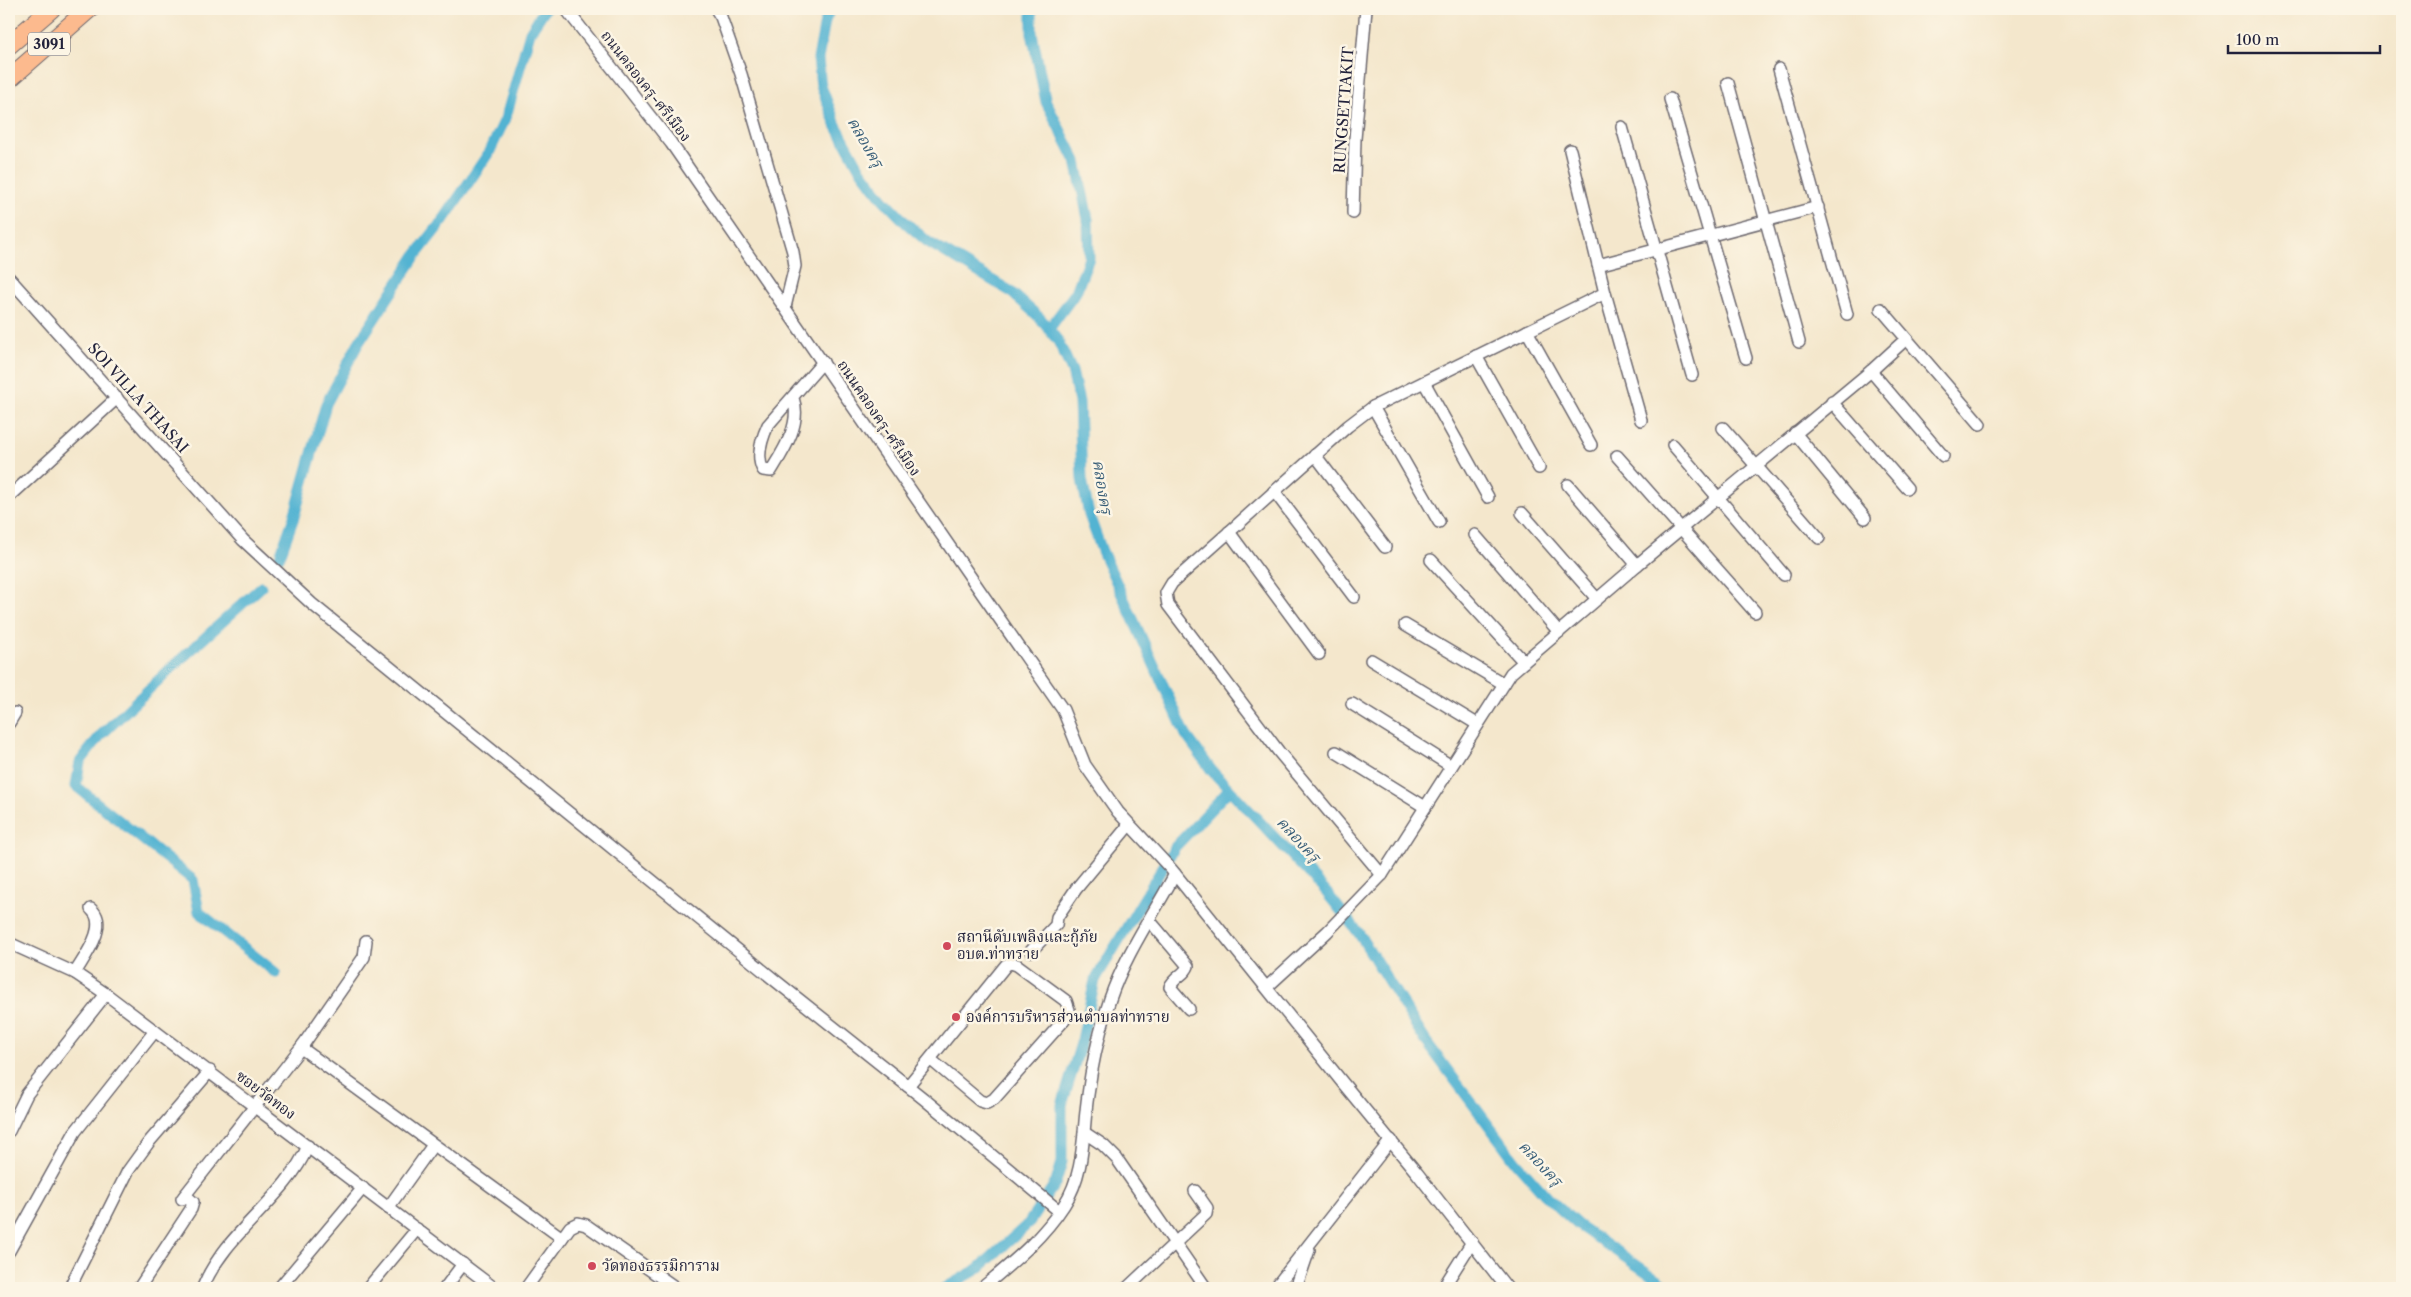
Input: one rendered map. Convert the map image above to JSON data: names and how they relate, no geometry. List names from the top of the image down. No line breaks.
{"streets":{"main road":["3091"],"street":["ถนนคลองครุ-ศรีเมือง","RUNGSETTAKIT","SOI VILLA THASAI","ซอยวัดทอง"]},"water":["คลองครุ"],"places":["สถานีดับเพลิงและกู้ภัย อบต.ท่าทราย","องค์การบริหารส่วนตำบลท่าทราย","วัดทองธรรมิการาม"],"scale_bar":"100 m"}
